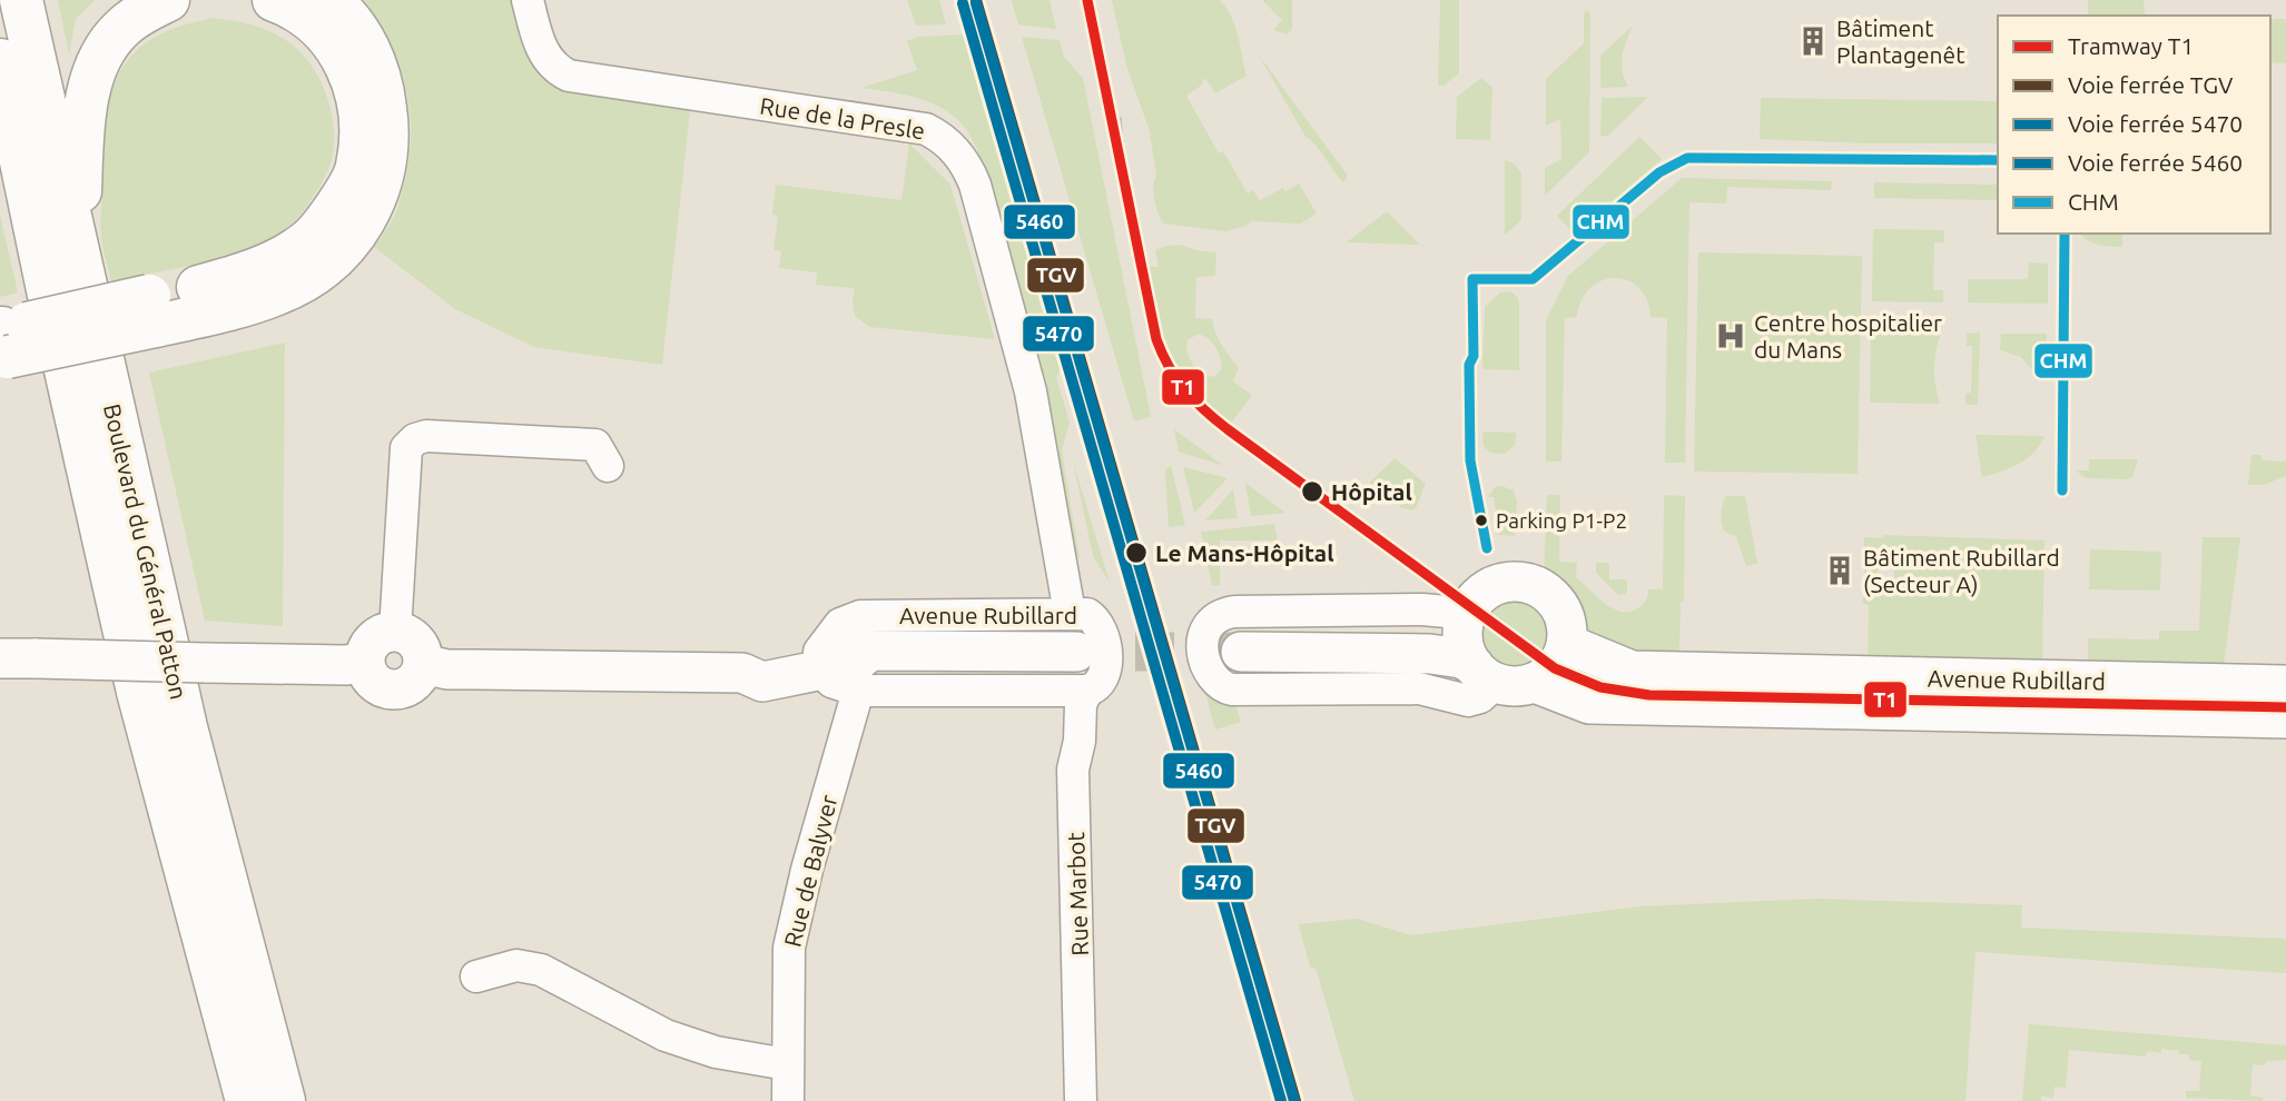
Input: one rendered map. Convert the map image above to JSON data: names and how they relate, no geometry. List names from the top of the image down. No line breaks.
{"streets":{"highway":["Boulevard du Général Patton"],"main road":["Avenue Rubillard"],"street":["Rue de la Presle","Rue de Balyver","Rue Marbot"]},"crossings":[["Rue de la Presle","Avenue Rubillard"],["Avenue Rubillard","Rue Marbot"]],"places":{"building":["Bâtiment Plantagenêt","Bâtiment Rubillard (Secteur A)"],"hospital":["Centre hospitalier du Mans"],"other":["Hôpital","Parking P1-P2","Le Mans-Hôpital"]},"lines":["tram line T1","rail line TGV","rail line 5470","rail line 5460","transit line CHM"],"legend":["Tramway T1","Voie ferrée TGV","Voie ferrée 5470","Voie ferrée 5460","CHM"]}
